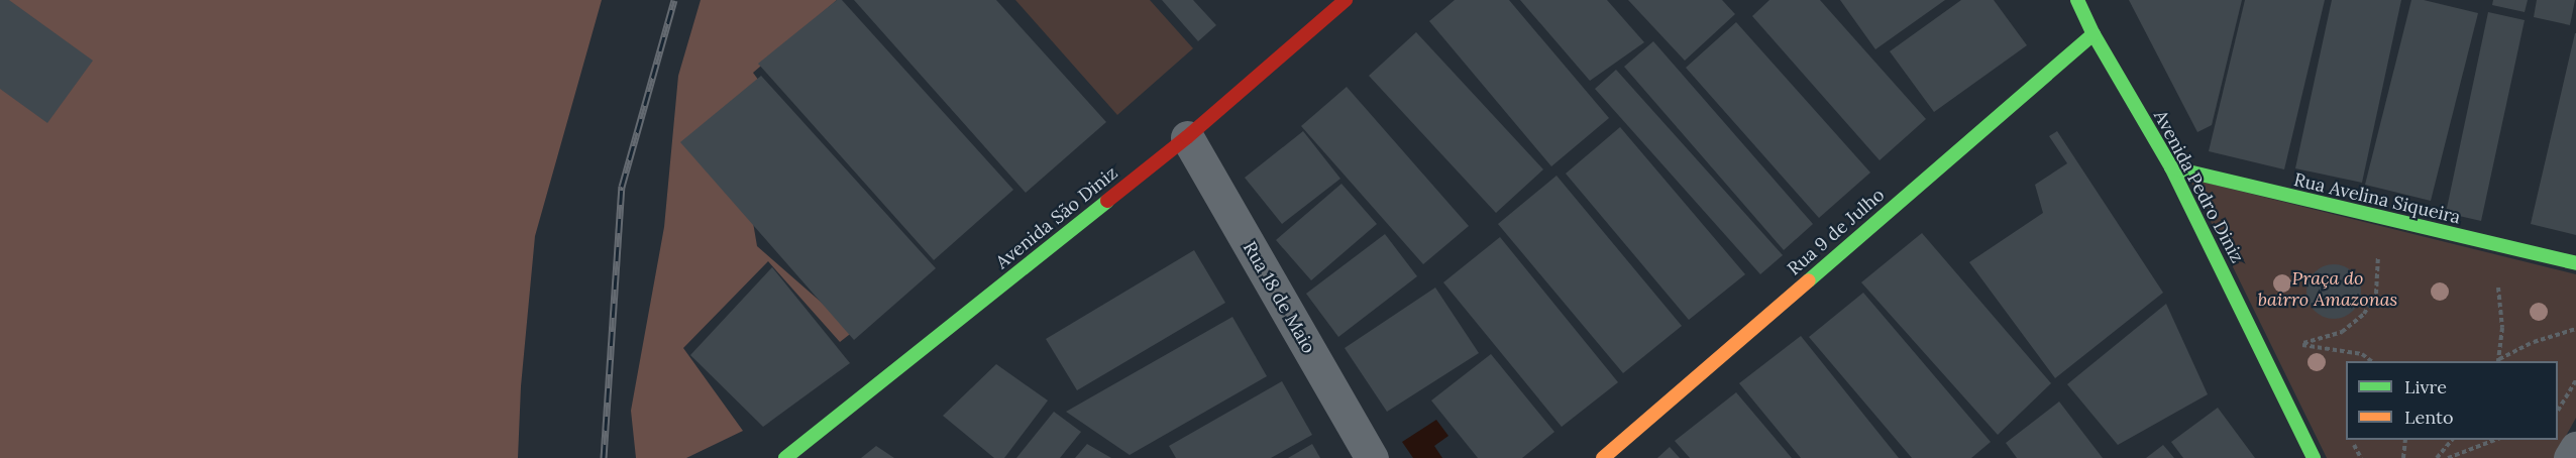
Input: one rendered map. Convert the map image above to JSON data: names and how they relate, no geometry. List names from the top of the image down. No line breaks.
{"streets":{"street":["Avenida Pedro Diniz","Rua Avelina Siqueira","Avenida São Diniz","Rua 9 de Julho","Rua 18 de Maio"]},"crossings":[["Avenida Pedro Diniz","Rua Avelina Siqueira"],["Avenida Pedro Diniz","Rua 9 de Julho"],["Avenida São Diniz","Rua 18 de Maio"]],"parks":["Praça do bairro Amazonas"],"legend":["Livre","Lento"]}
